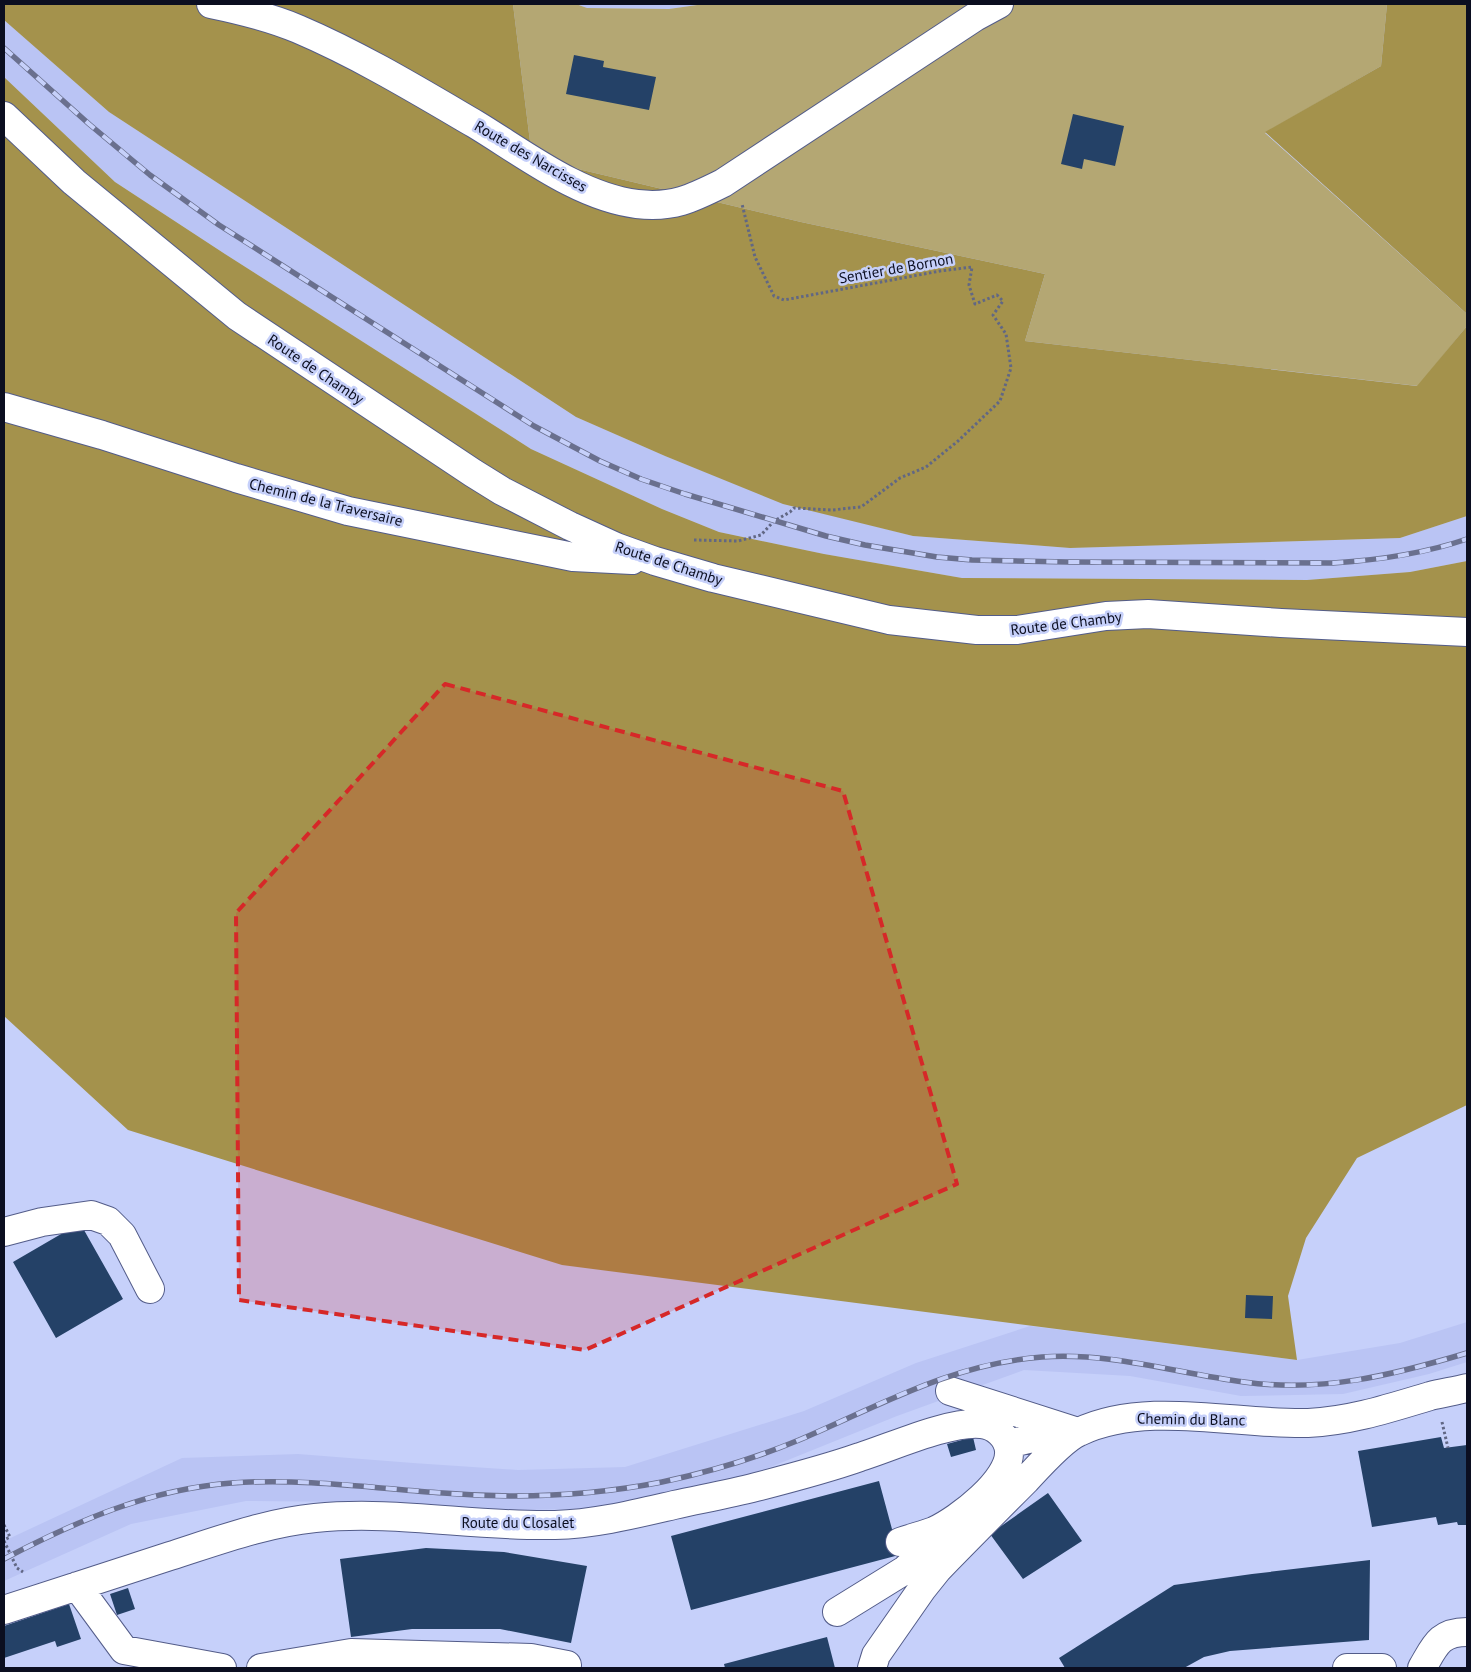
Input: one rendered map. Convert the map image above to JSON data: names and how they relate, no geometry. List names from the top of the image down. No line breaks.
{"streets":{"street":["Route des Narcisses","Route de Chamby","Chemin de la Traversaire","Chemin du Blanc","Route du Closalet"],"path":["Sentier de Bornon"]},"crossings":[["Route de Chamby","Chemin de la Traversaire"]]}
